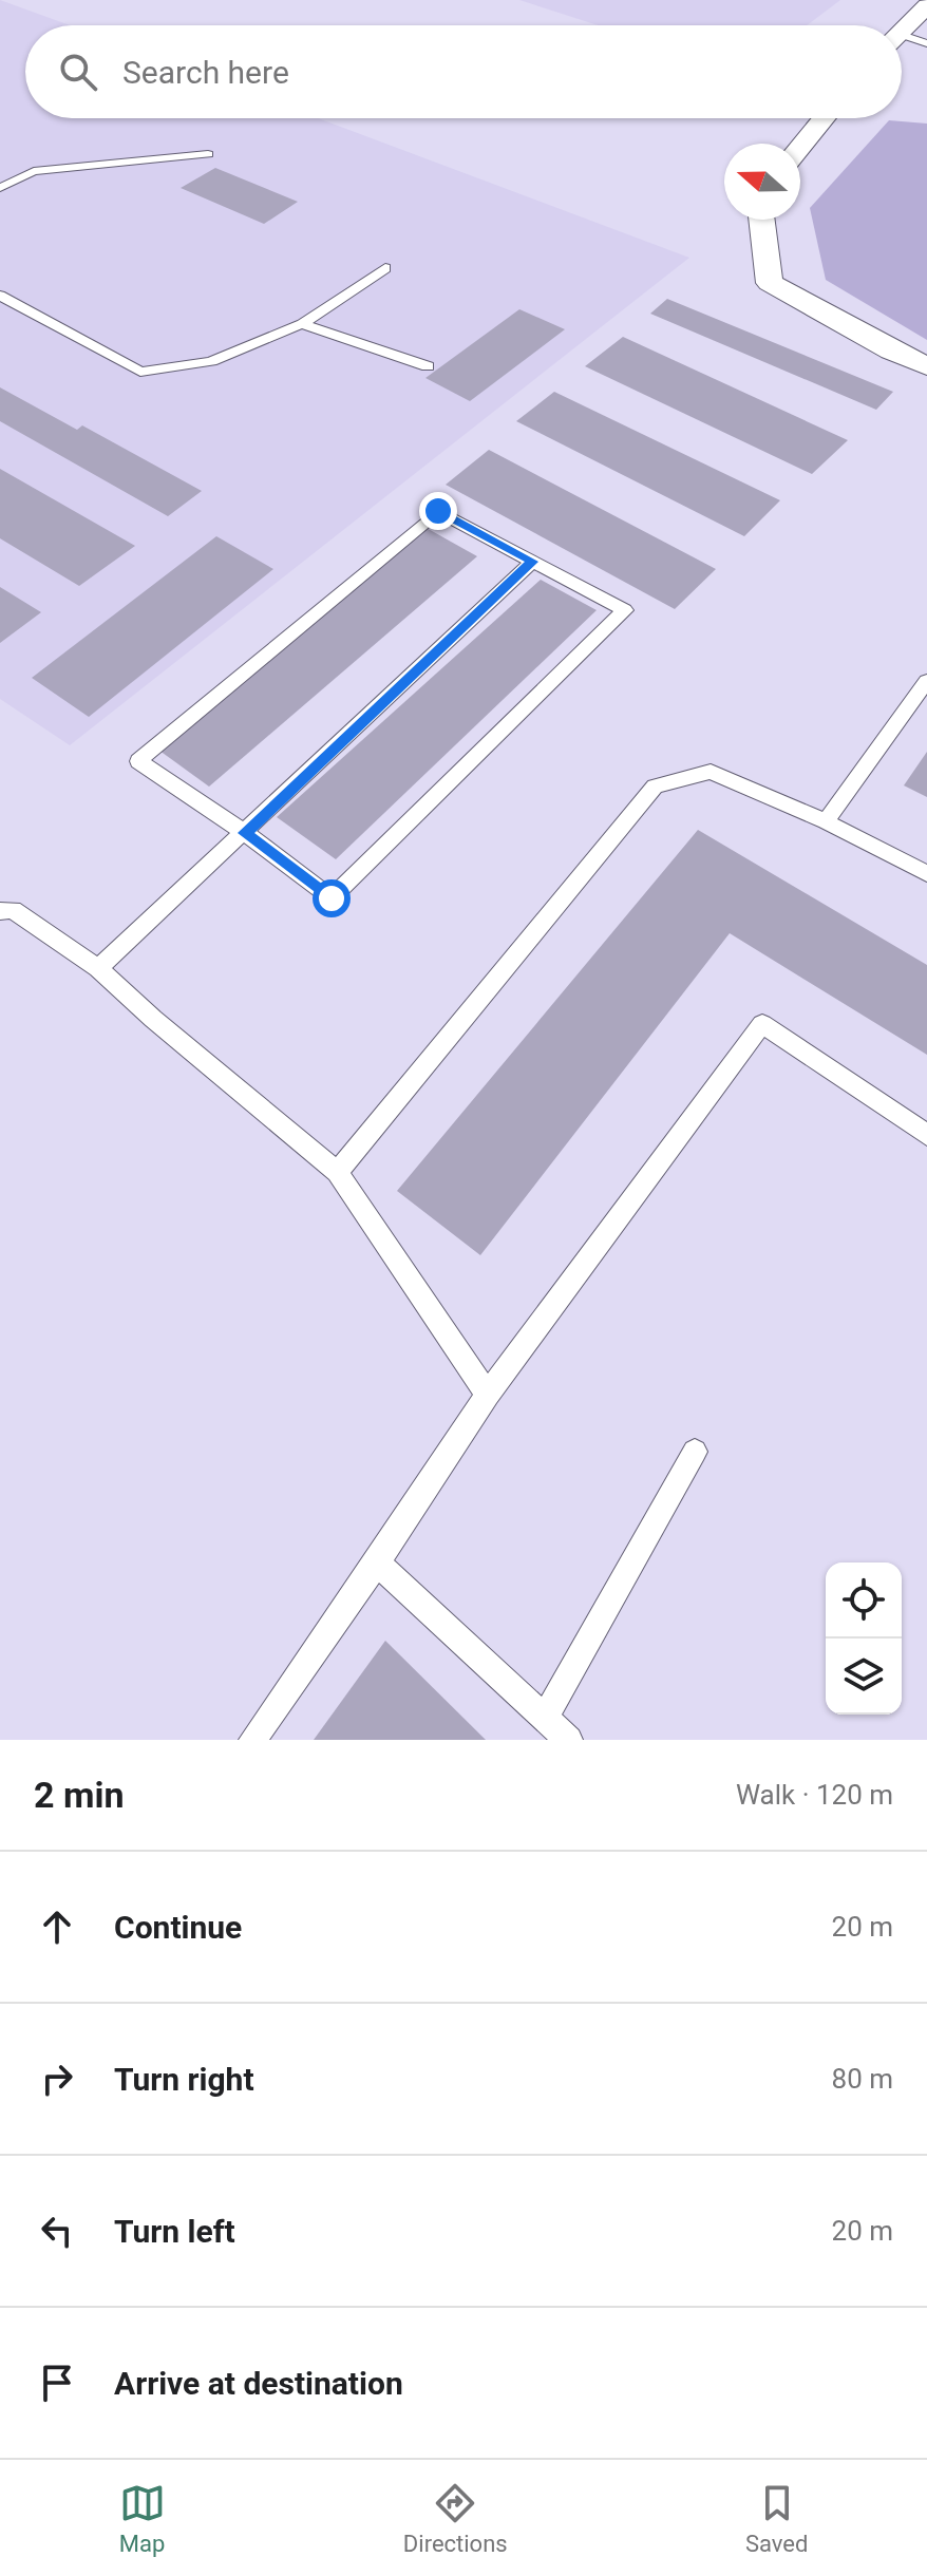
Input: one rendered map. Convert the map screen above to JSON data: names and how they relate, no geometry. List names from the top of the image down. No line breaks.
{"north":"left","page":{"search":"Search here","heading":["2 min","Walk · 120 m"],"list":[["Continue","20 m"],["Turn right","80 m"],["Turn left","20 m"],"Arrive at destination"],"nav":["Map","Directions","Saved"]}}
